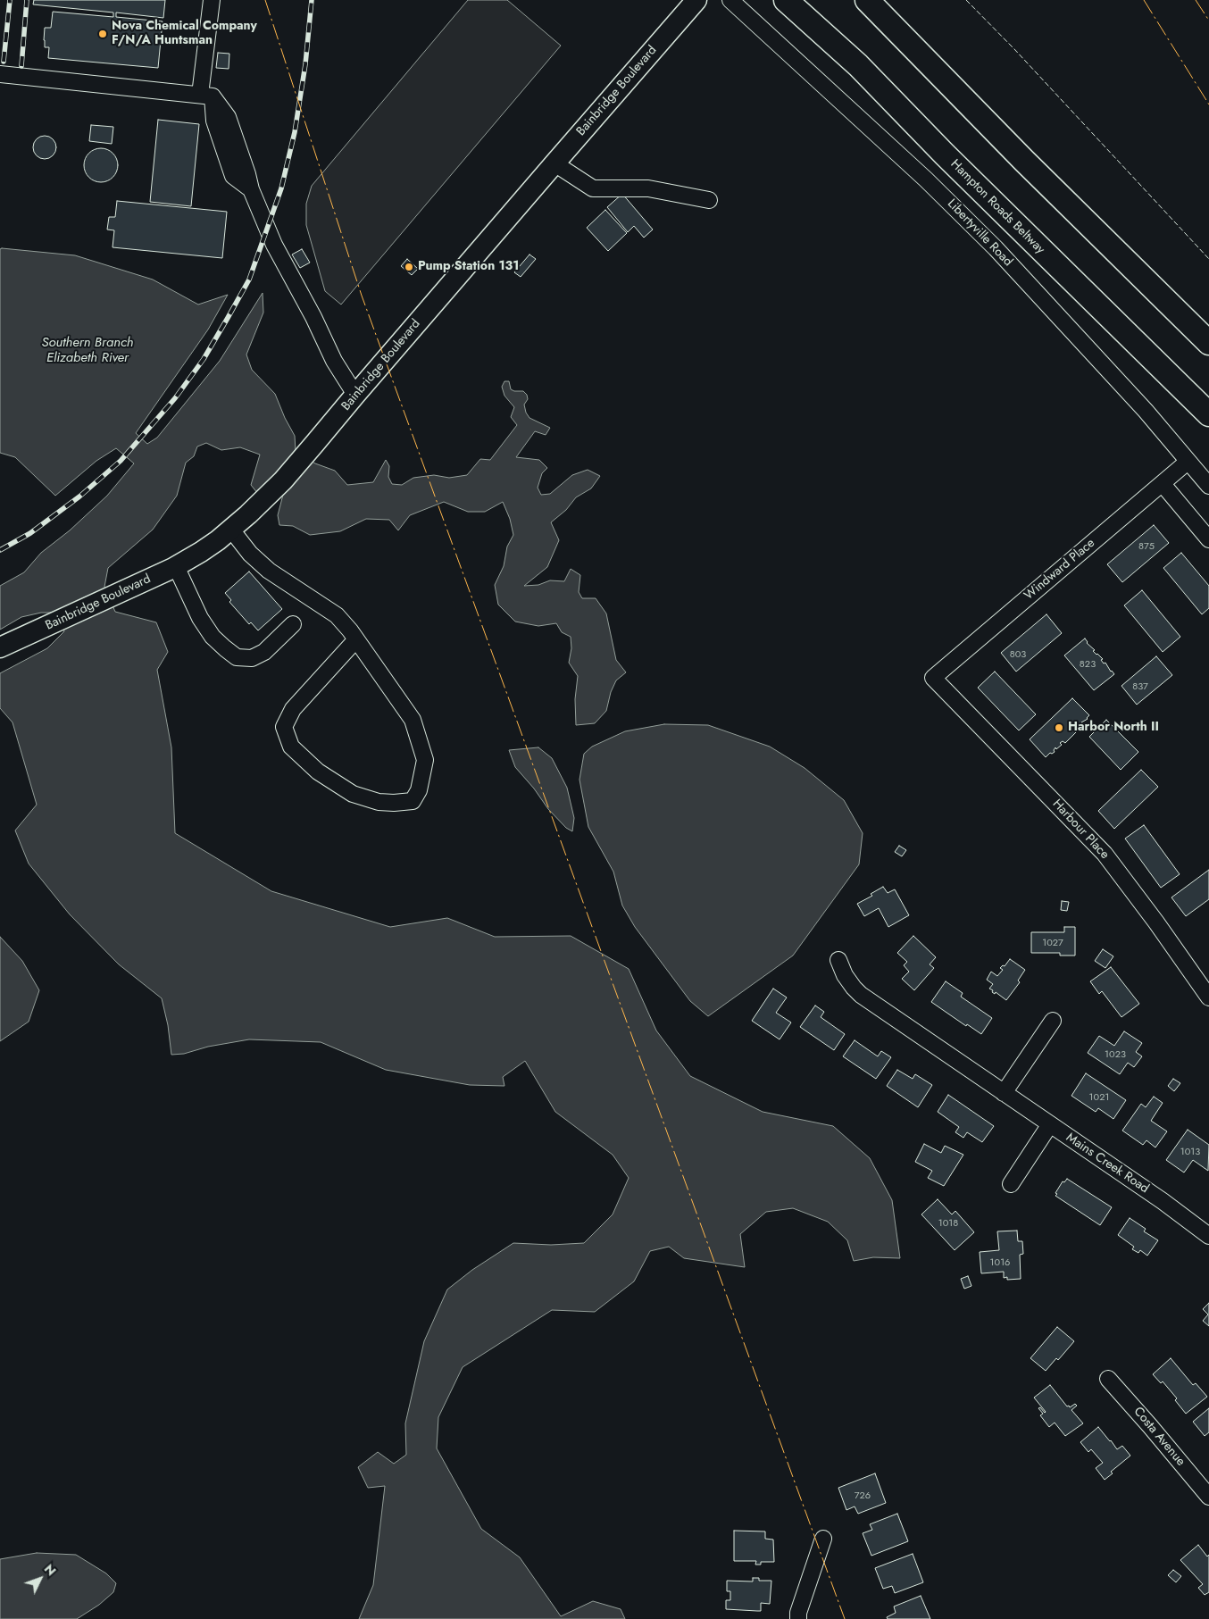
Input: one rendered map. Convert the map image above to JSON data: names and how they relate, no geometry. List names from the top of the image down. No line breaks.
{"streets":{"highway":["Hampton Roads Beltway"],"main road":["Bainbridge Boulevard"],"street":["Libertyville Road","Windward Place","Harbour Place","Mains Creek Road","Costa Avenue"]},"crossings":[["Libertyville Road","Windward Place"],["Windward Place","Harbour Place"]],"water":["Southern Branch Elizabeth River"],"places":["Nova Chemical Company F/N/A Huntsman","Pump Station 131","Harbor North II"],"house_numbers":["875","803","823","837","1027","1023","1021","1013","1018","1016","726"],"north":"top right"}
